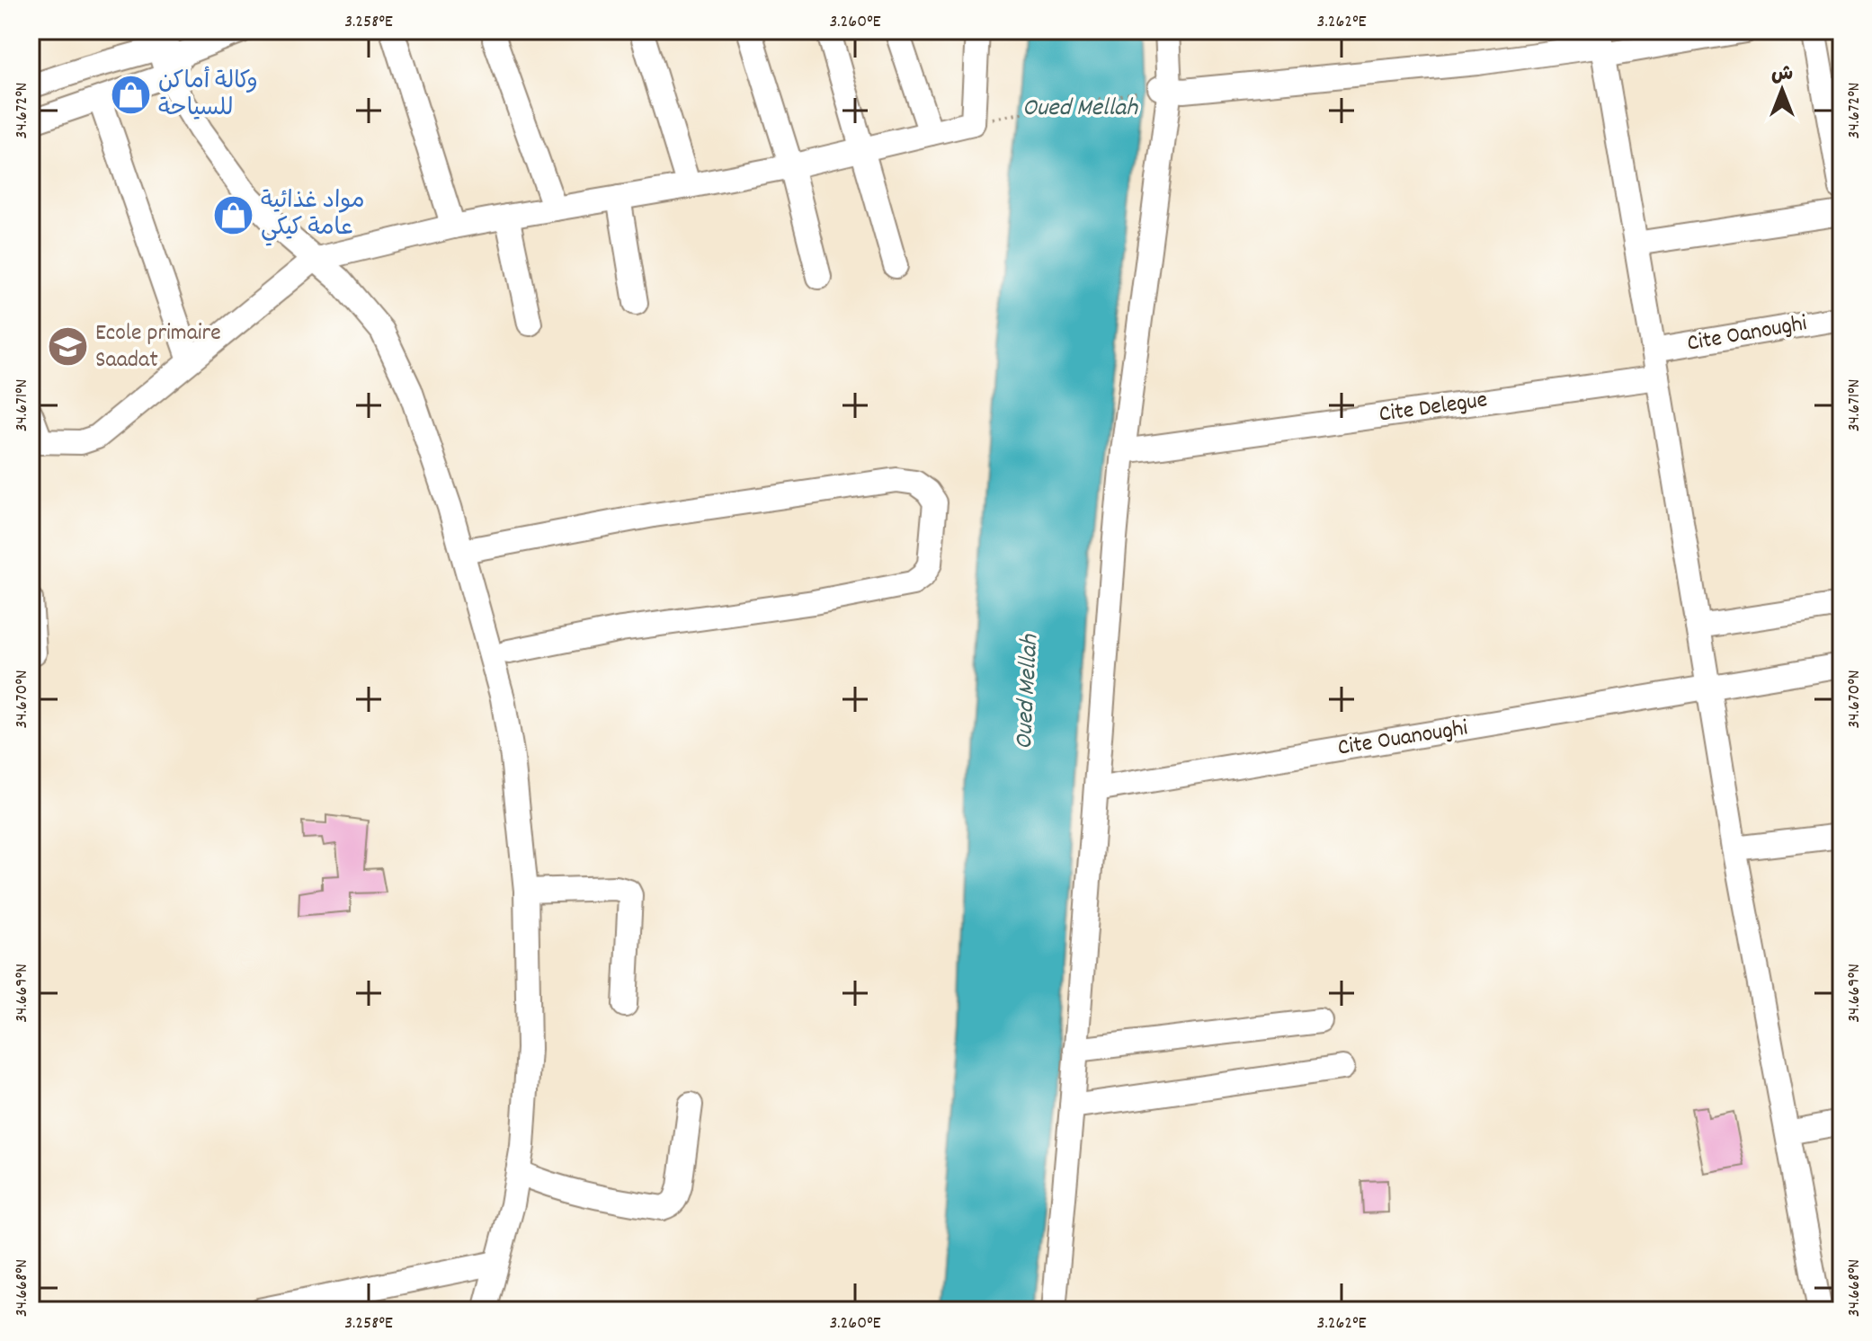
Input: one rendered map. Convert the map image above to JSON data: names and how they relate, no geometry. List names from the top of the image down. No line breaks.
{"streets":{"street":["Cite Oanoughi","Cite Delegue","Cite Ouanoughi"]},"water":["Oued Mellah"],"places":{"shop":["وكالة أماكن للسياحة","مواد غذائية عامة كيكي"],"school or university":["Ecole primaire Saadat"]},"north":"top","coordinates":["3.258°E","3.260°E","3.262°E","34.672°N","34.671°N","34.670°N","34.669°N","34.668°N"]}
